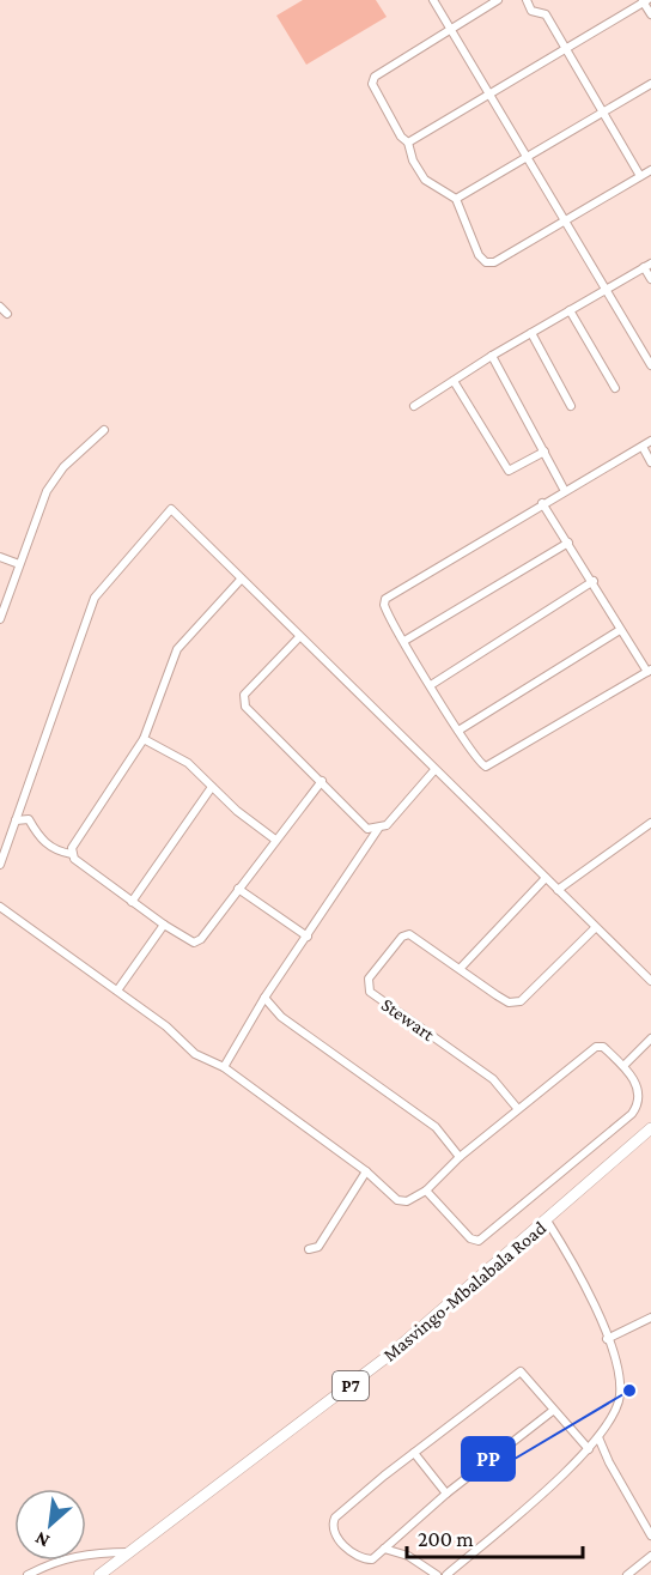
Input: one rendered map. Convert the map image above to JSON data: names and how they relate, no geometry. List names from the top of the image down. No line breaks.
{"streets":{"highway":["Masvingo-Mbalabala Road","P7"],"street":["Stewart"]},"places":["PP"],"scale_bar":"200 m","north":"bottom left"}
